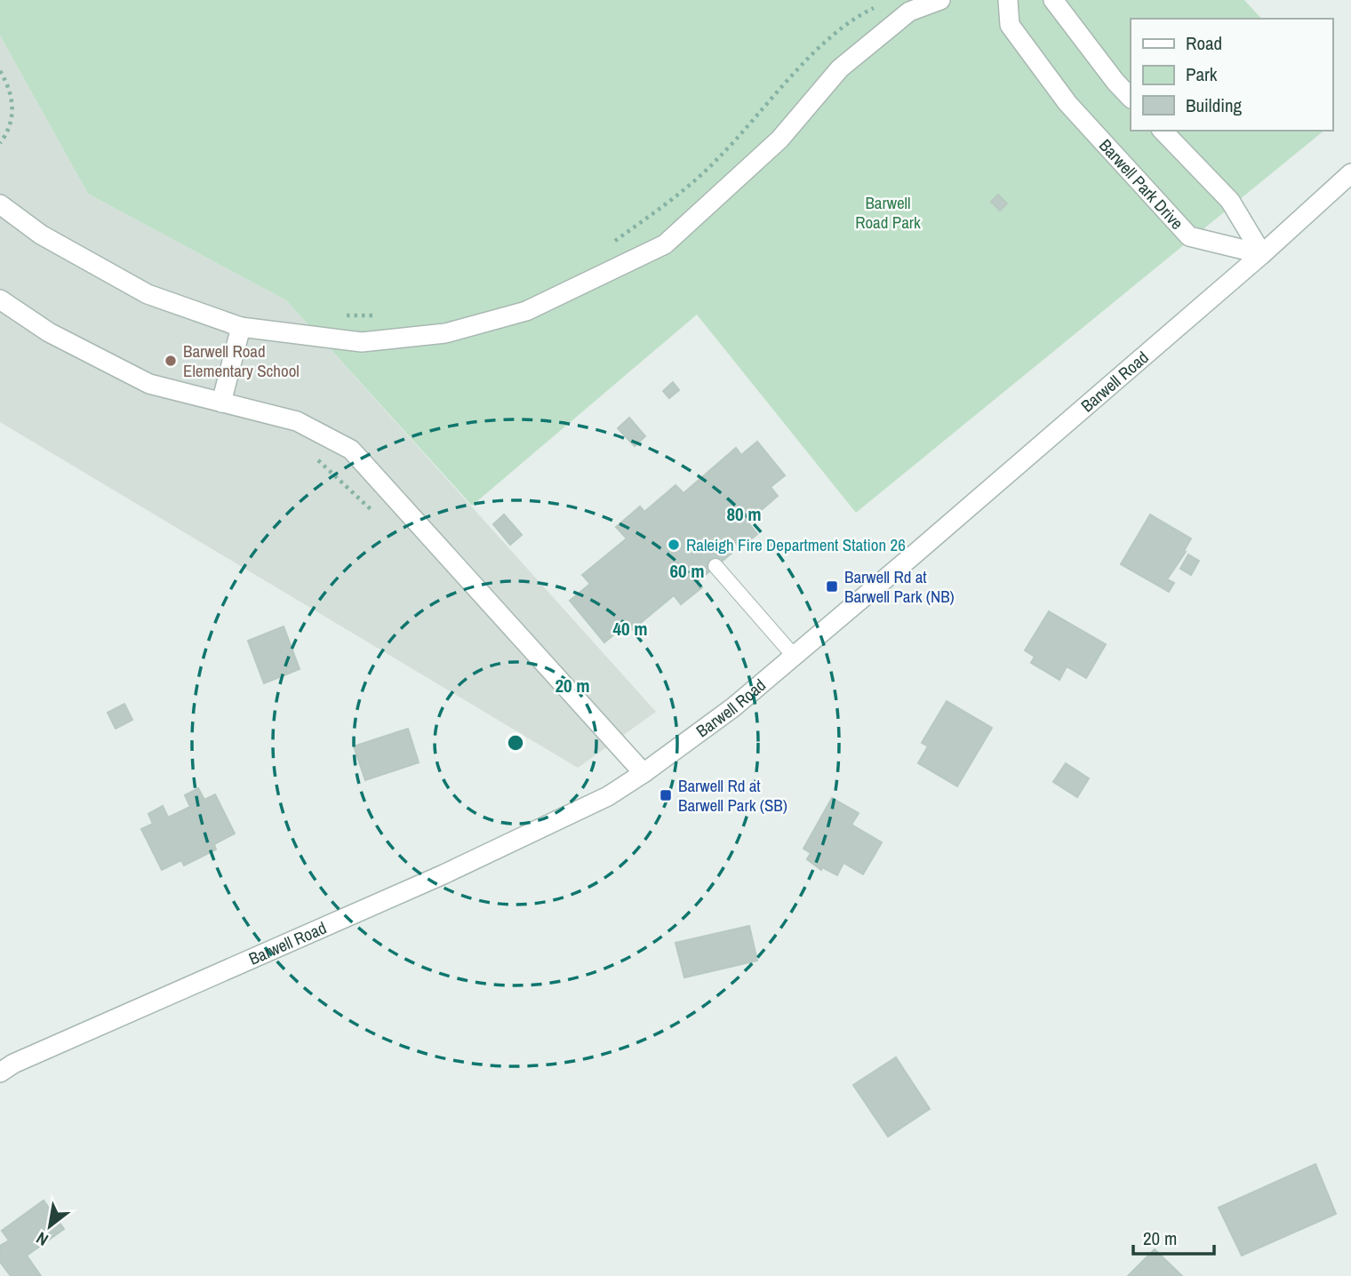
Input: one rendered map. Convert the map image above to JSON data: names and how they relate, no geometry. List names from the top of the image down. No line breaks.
{"streets":{"street":["Barwell Park Drive","Barwell Road"]},"crossings":[["Barwell Park Drive","Barwell Road"]],"parks":["Barwell Road Park"],"places":{"other":["Barwell Road Elementary School","Raleigh Fire Department Station 26"],"transit":["Barwell Rd at Barwell Park (NB)","Barwell Rd at Barwell Park (SB)"]},"legend":["Road","Park","Building"],"scale_bar":"20 m","north":"bottom left","rings":["80 m","60 m","40 m","20 m"]}
